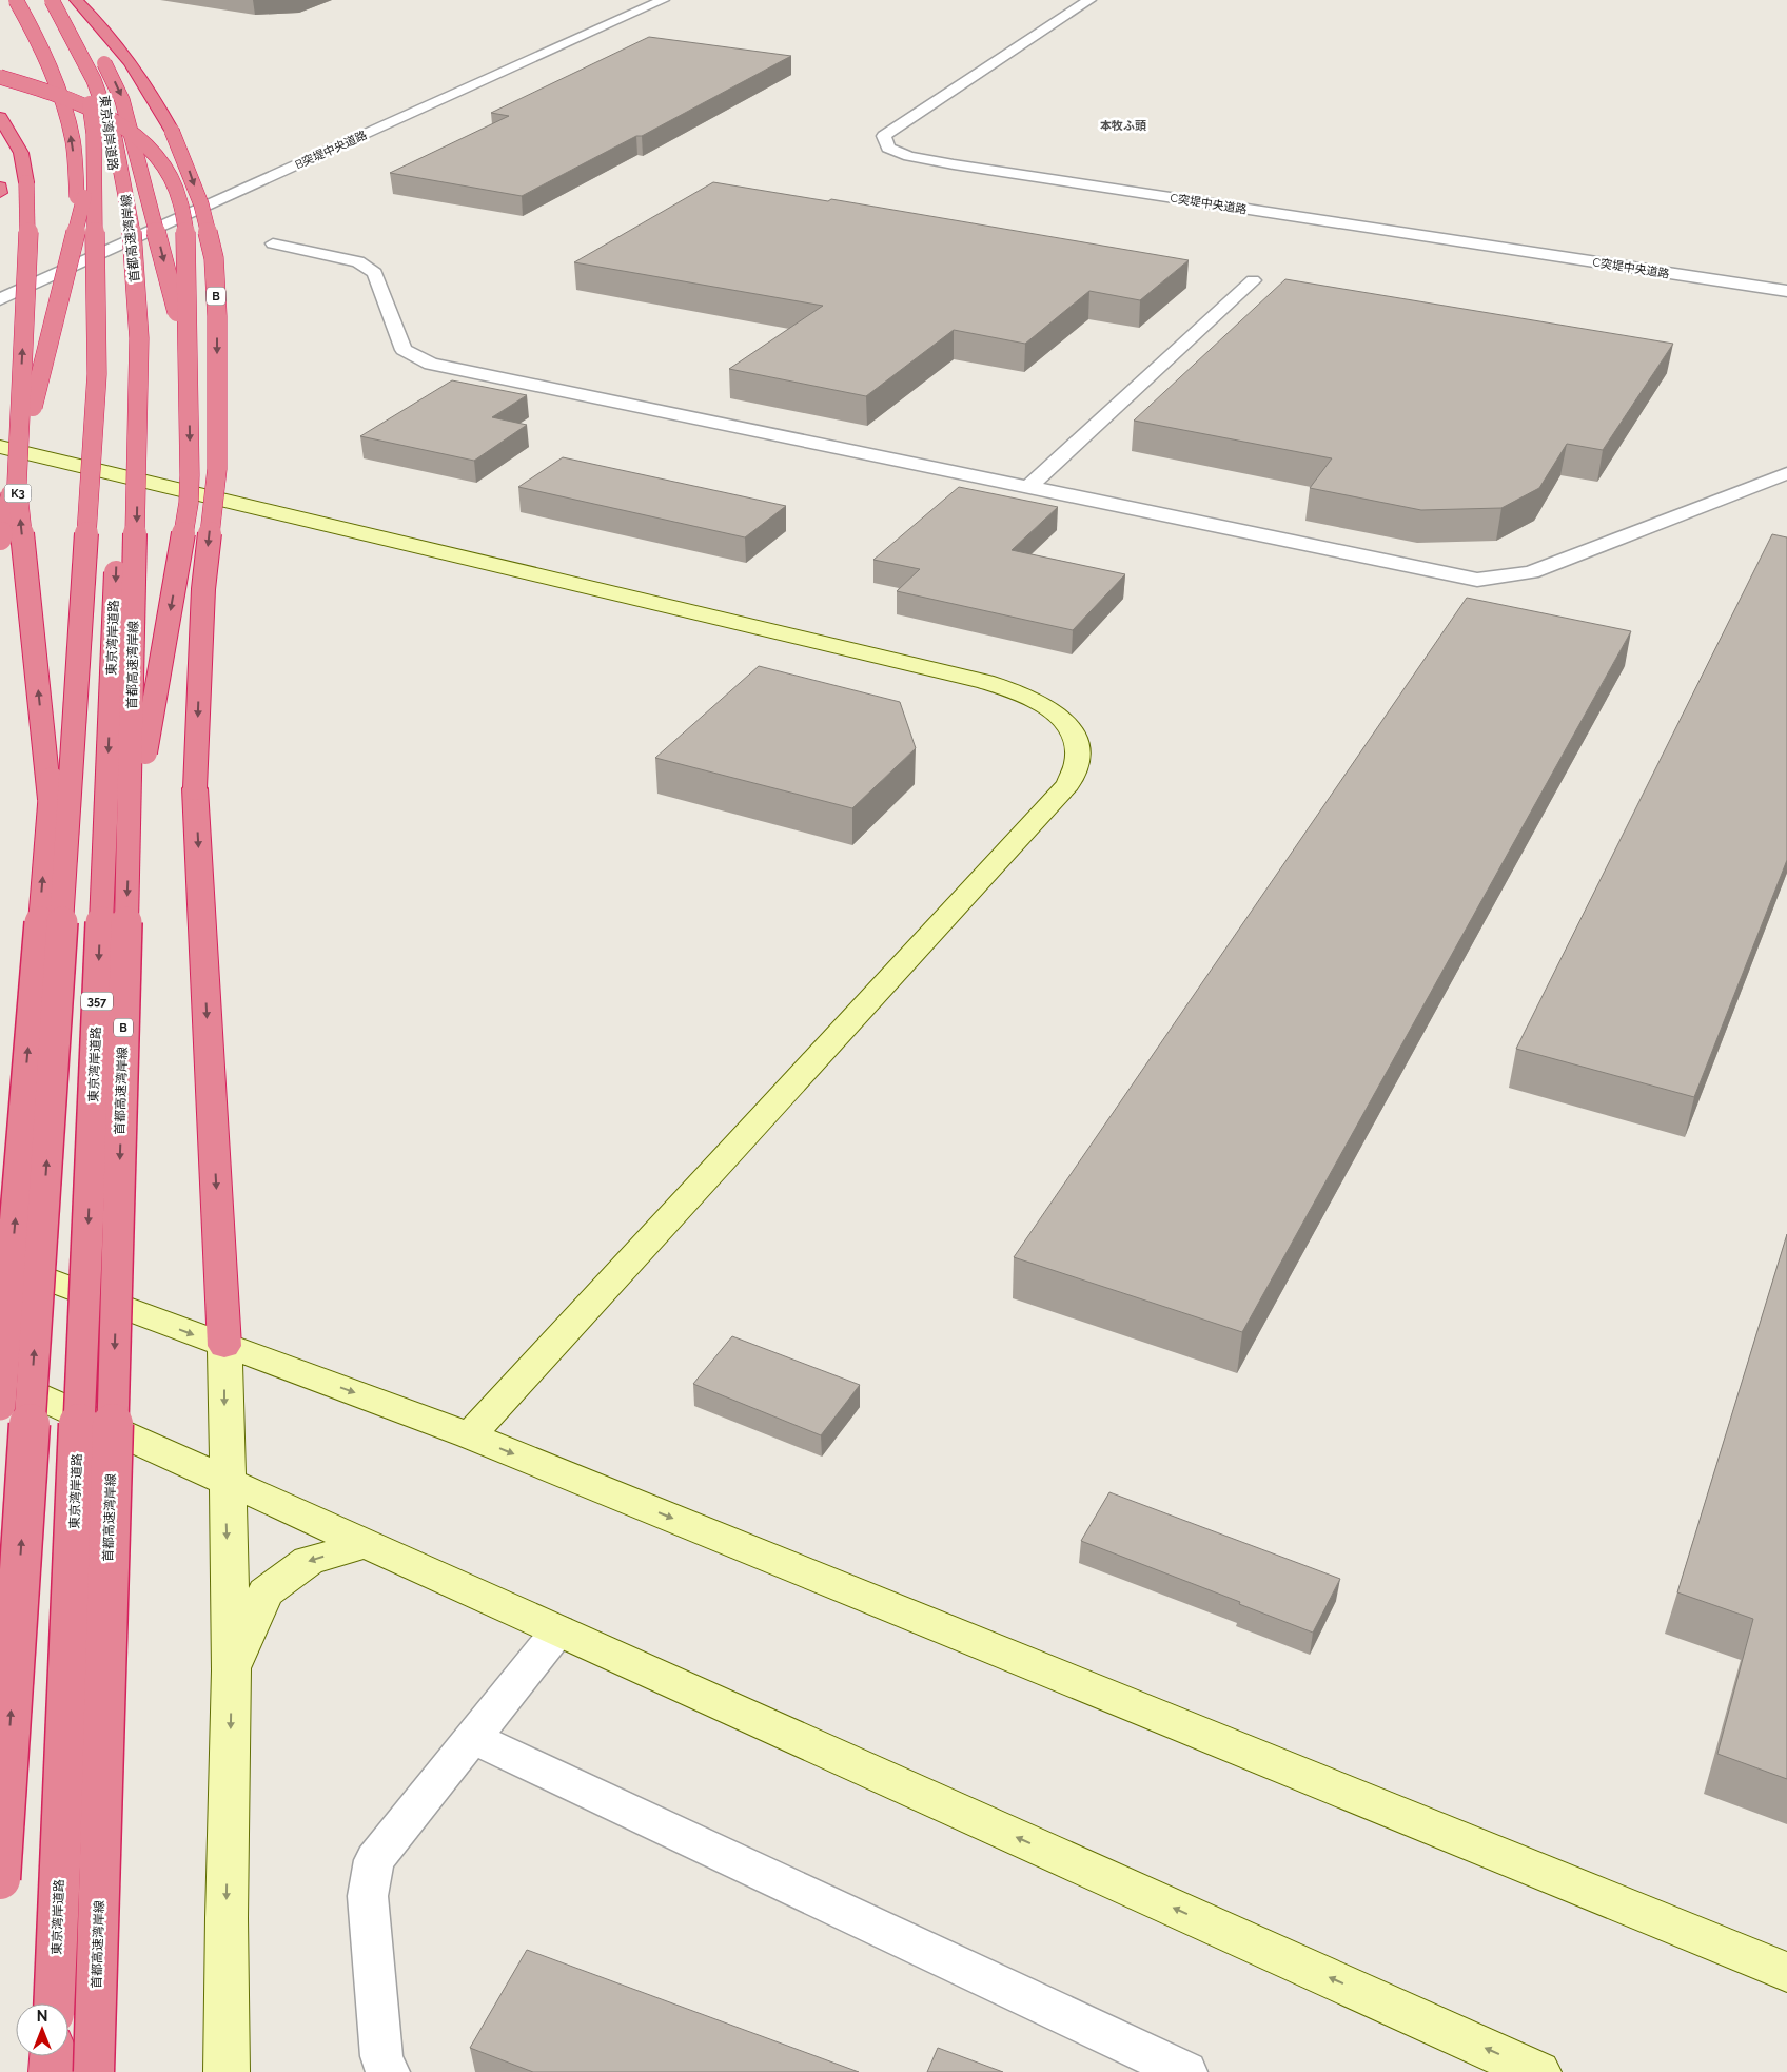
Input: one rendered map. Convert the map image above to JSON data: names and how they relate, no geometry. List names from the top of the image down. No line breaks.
{"streets":{"highway":["東京湾岸道路","首都高速湾岸線","B","K3","357"],"lane":["B突堤中央道路","C突堤中央道路"]},"crossings":[["東京湾岸道路","首都高速湾岸線"],["東京湾岸道路","B"],["首都高速湾岸線","B"]],"districts":["本牧ふ頭"],"north":"top"}
